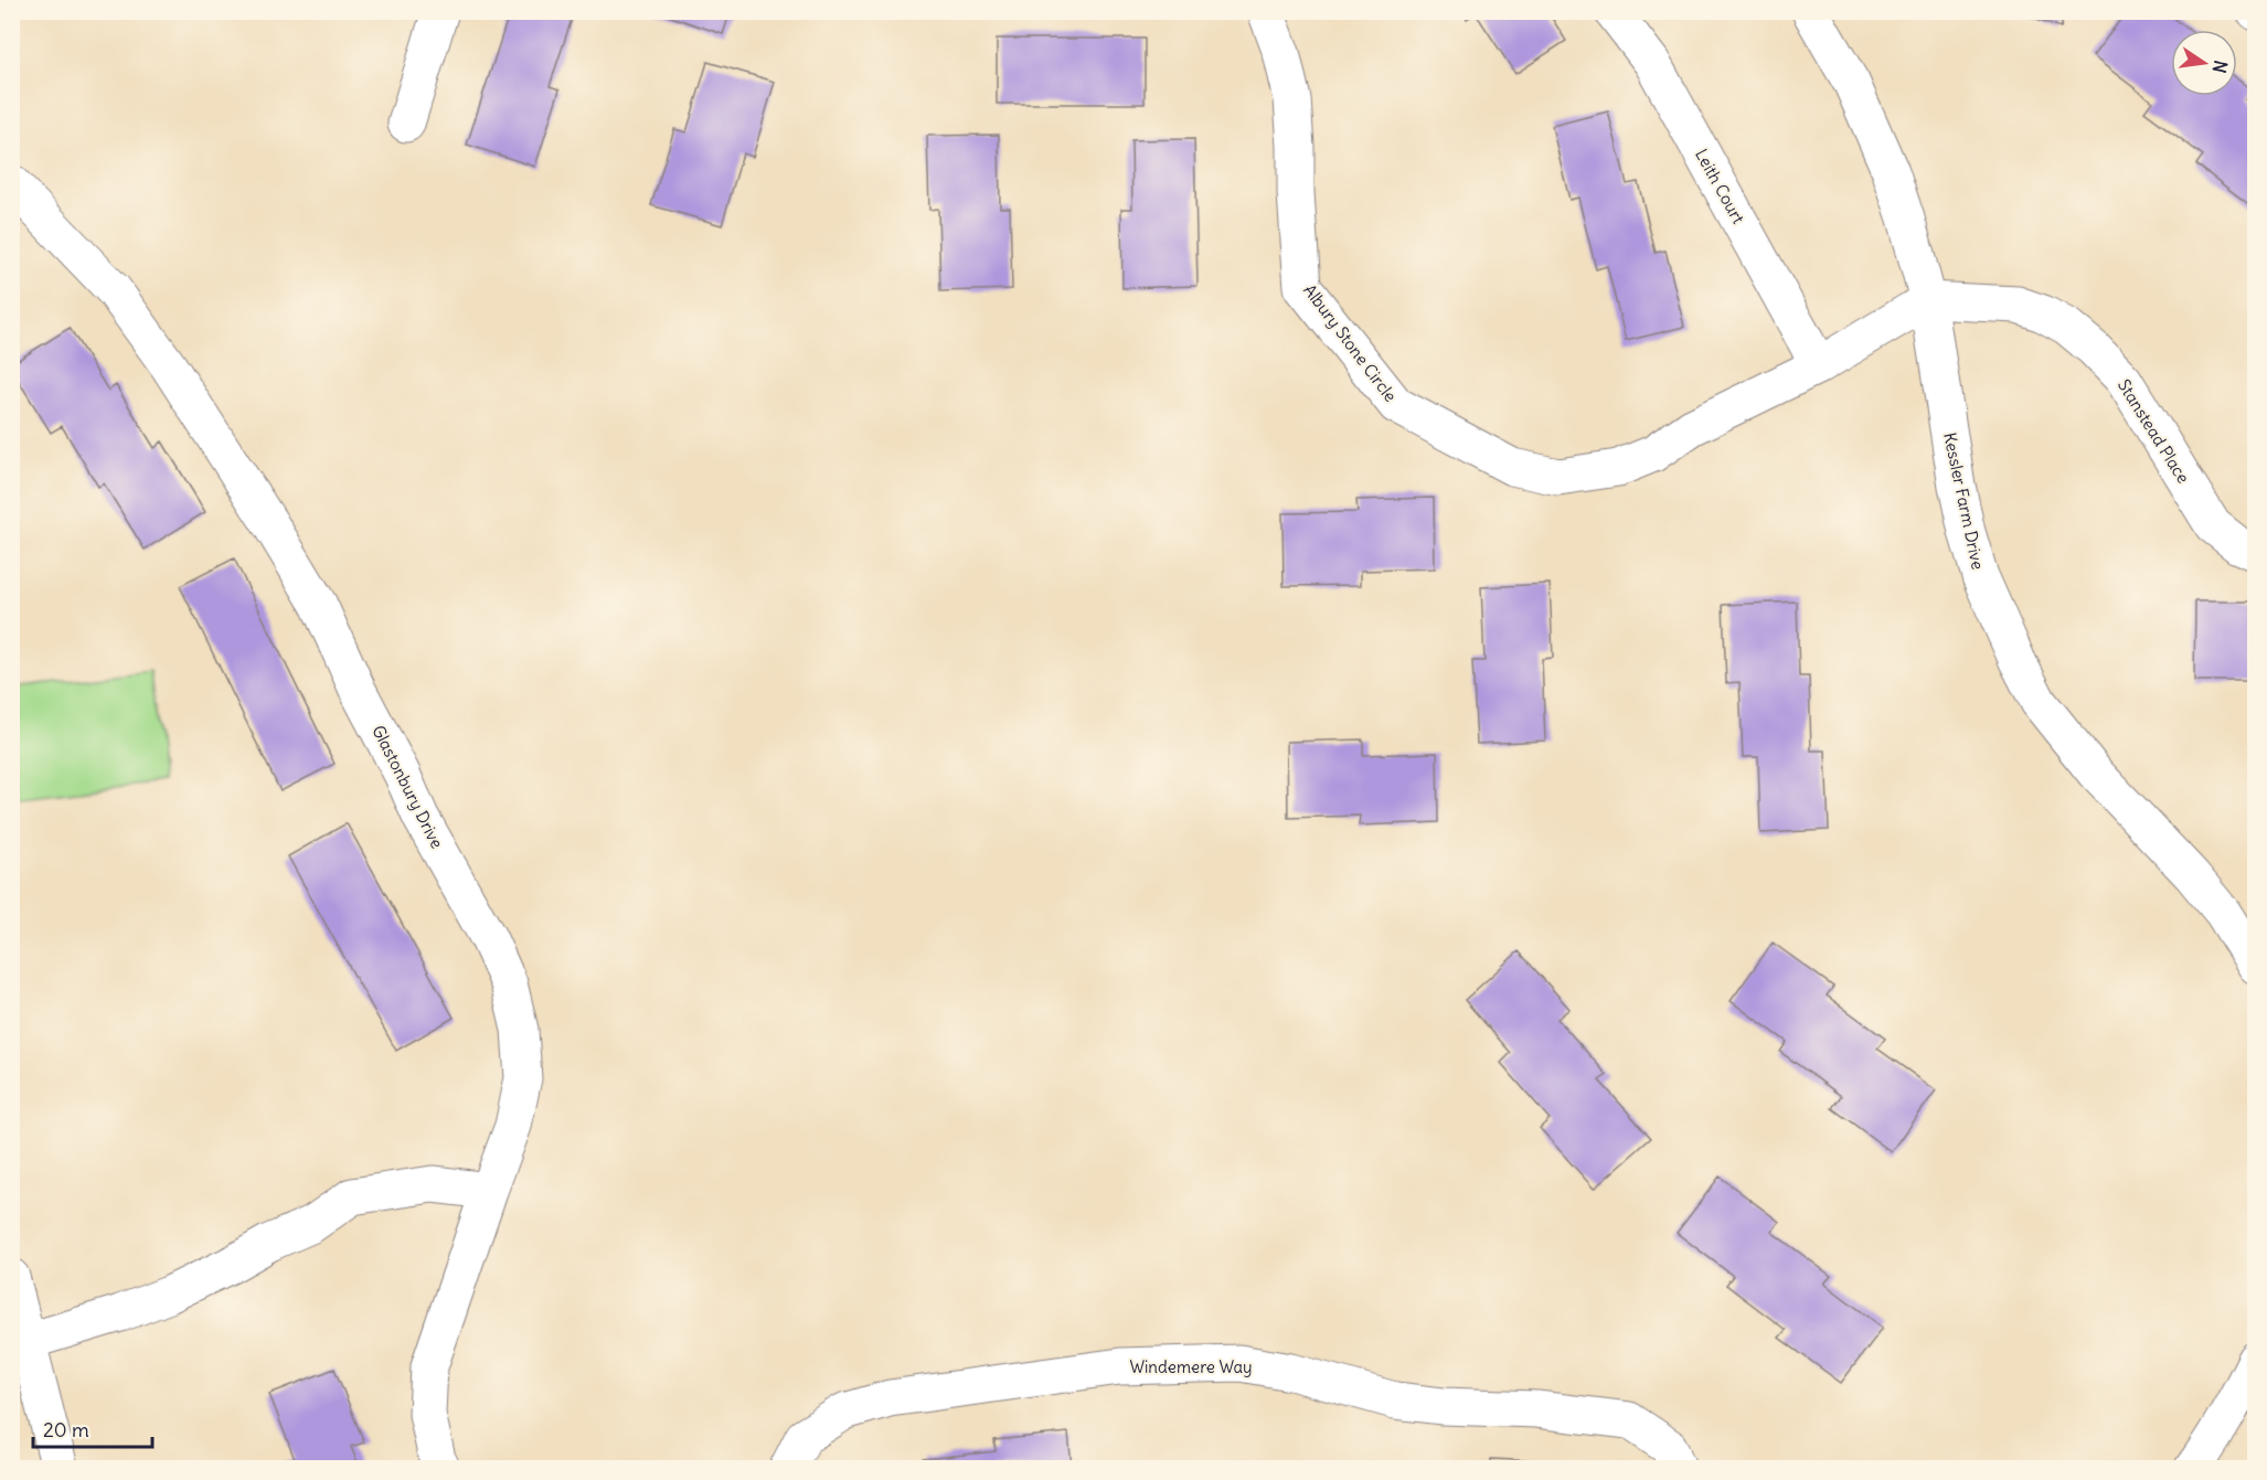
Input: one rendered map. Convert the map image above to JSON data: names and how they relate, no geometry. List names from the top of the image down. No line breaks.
{"streets":{"street":["Leith Court","Albury Stone Circle","Stanstead Place","Kessler Farm Drive","Glastonbury Drive","Windemere Way"]},"crossings":[["Leith Court","Albury Stone Circle"],["Albury Stone Circle","Stanstead Place"],["Albury Stone Circle","Kessler Farm Drive"],["Stanstead Place","Kessler Farm Drive"]],"scale_bar":"20 m","north":"right"}
